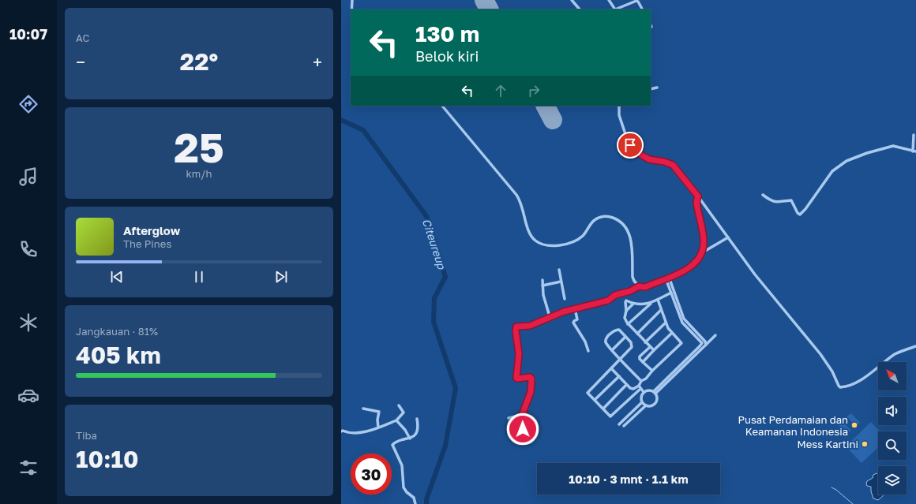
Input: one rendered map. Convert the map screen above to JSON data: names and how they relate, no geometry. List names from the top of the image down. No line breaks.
{"water":["Citeureup"],"places":["Pusat Perdamaian dan Keamanan Indonesia","Mess Kartini"],"north":"top left","page":{"tabs":"10:07","tile":["AC",["25","km/h"],["Jangkauan · 81%","405 km"],["Tiba","10:10"]],"turn":["130 m","Belok kiri"],"heat":["−","22°","+"],"song":["Afterglow","The Pines"],"limit":"30","trip":"10:10 · 3 mnt · 1.1 km"}}
